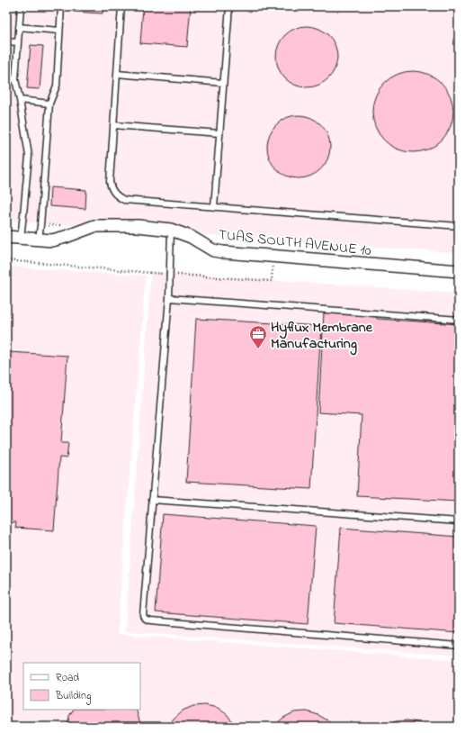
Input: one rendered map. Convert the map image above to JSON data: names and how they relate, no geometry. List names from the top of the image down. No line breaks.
{"streets":{"street":["TUAS SOUTH AVENUE 10"]},"places":{"office":["Hyflux Membrane Manufacturing"]},"legend":["Road","Building"]}
